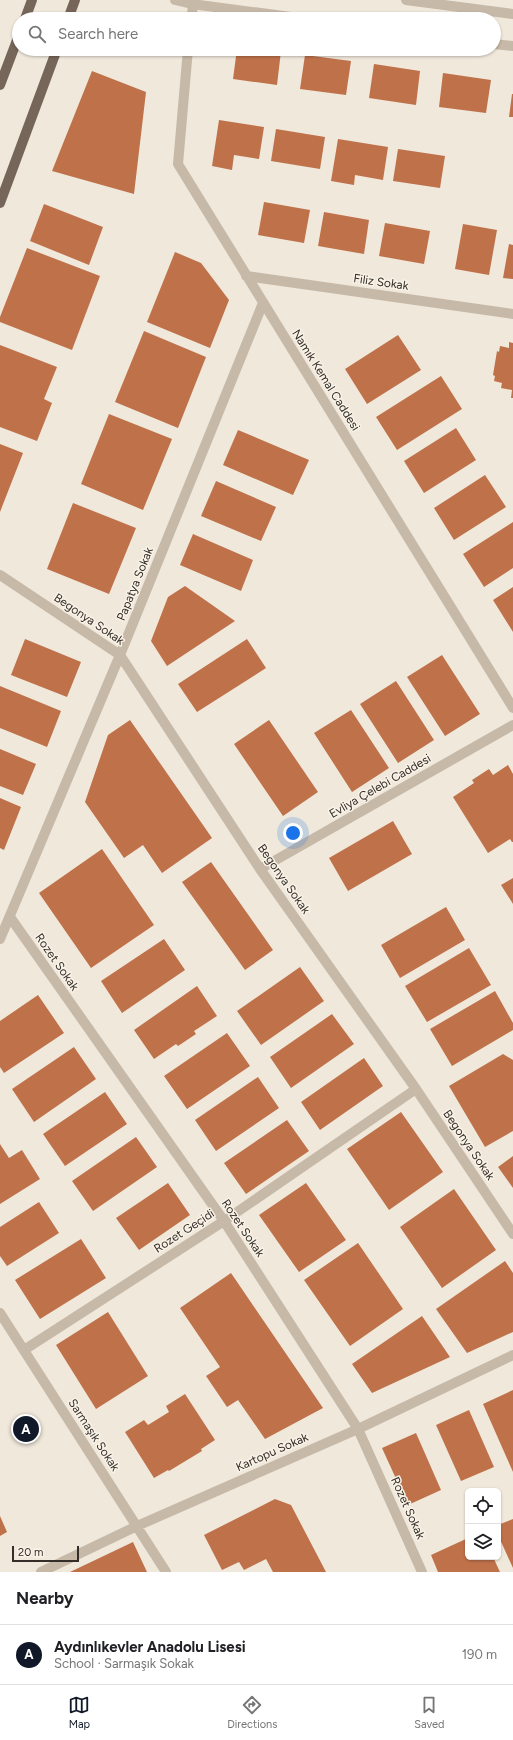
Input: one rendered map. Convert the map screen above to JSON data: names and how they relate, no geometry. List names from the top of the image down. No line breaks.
{"streets":{"street":["Filiz Sokak","Namık Kemal Caddesi","Papatya Sokak","Begonya Sokak","Evliya Çelebi Caddesi","Rozet Sokak","Rozet Geçidi","Sarmaşık Sokak","Kartopu Sokak"]},"crossings":[["Filiz Sokak","Namık Kemal Caddesi"],["Namık Kemal Caddesi","Papatya Sokak"],["Papatya Sokak","Begonya Sokak"],["Papatya Sokak","Rozet Sokak"],["Begonya Sokak","Evliya Çelebi Caddesi"],["Begonya Sokak","Rozet Geçidi"],["Rozet Sokak","Rozet Geçidi"],["Rozet Sokak","Kartopu Sokak"],["Rozet Geçidi","Sarmaşık Sokak"],["Sarmaşık Sokak","Kartopu Sokak"]],"scale_bar":"20 m","page":{"search":"Search here","pins":"A","scale":"20 m","heading":"Nearby","list":[{"mark":"A","name":"Aydınlıkevler Anadolu Lisesi","note":"School · Sarmaşık Sokak","value":"190 m"}],"nav":["Map","Directions","Saved"]}}
